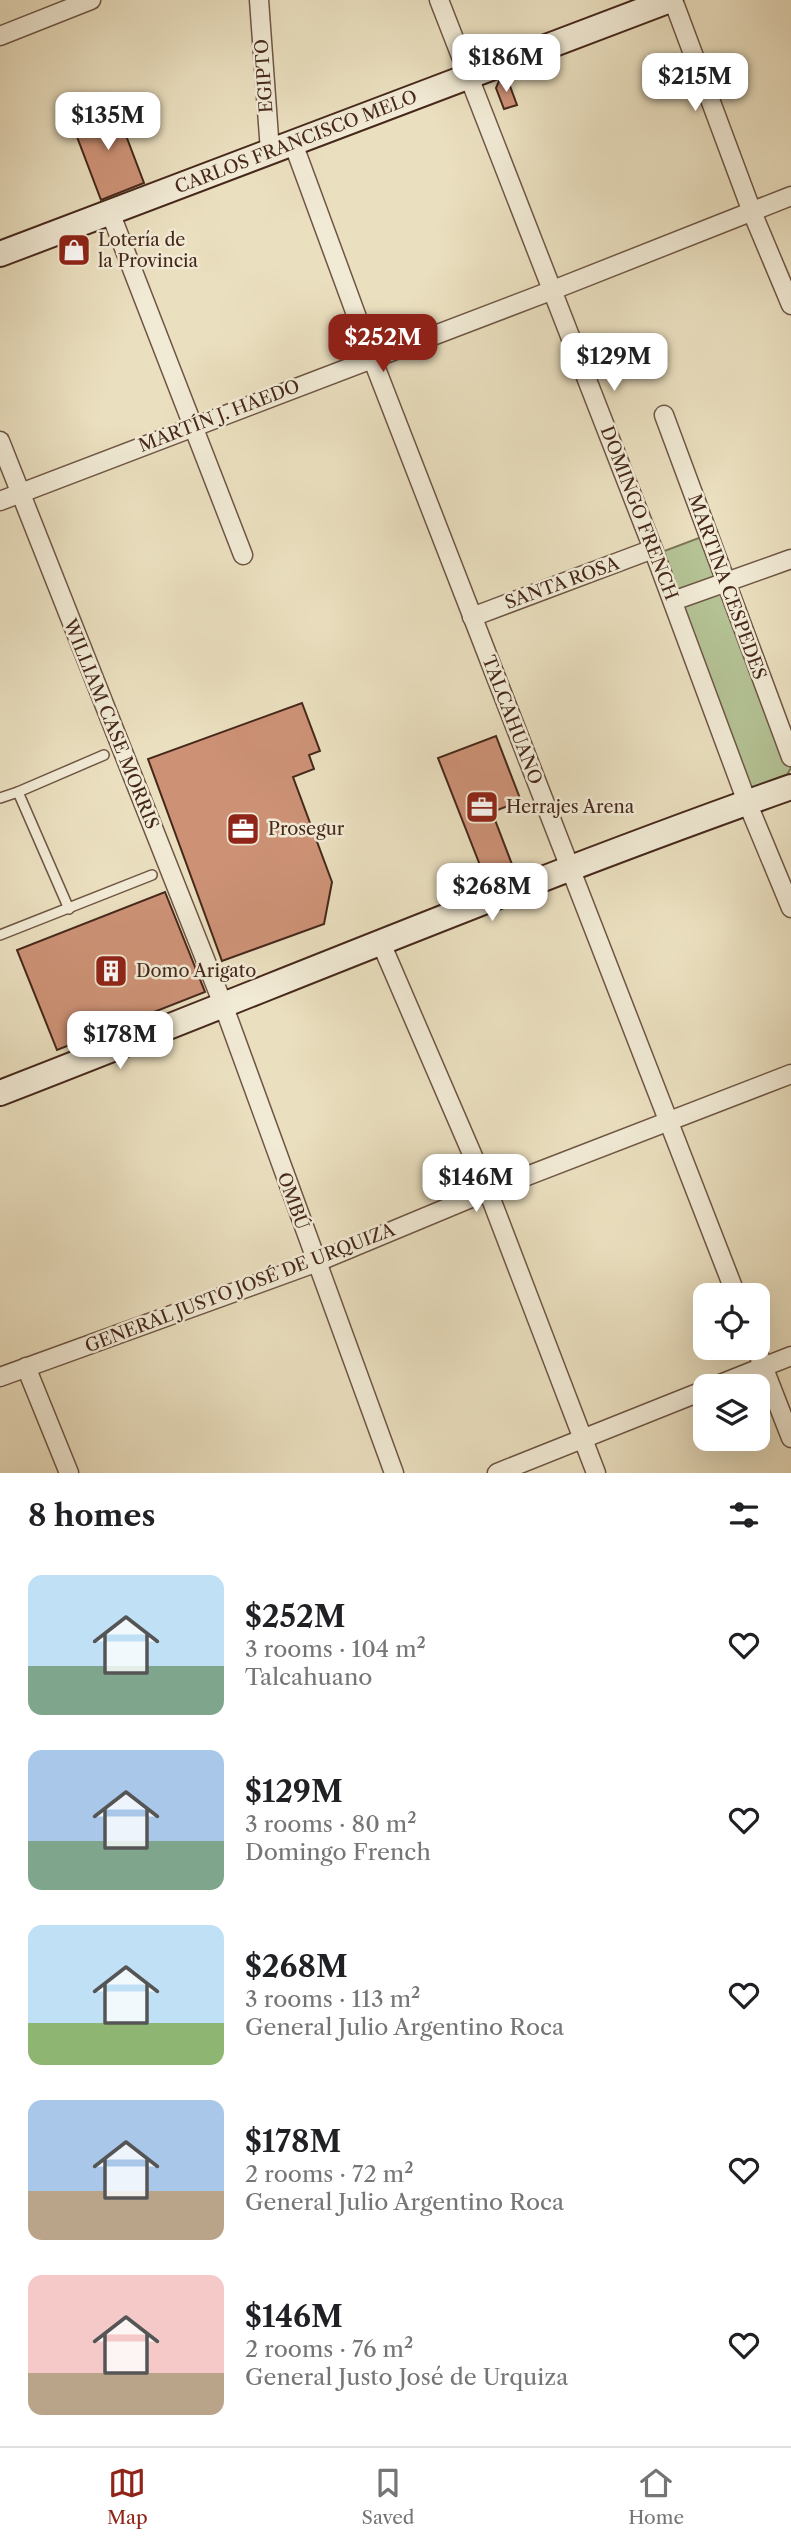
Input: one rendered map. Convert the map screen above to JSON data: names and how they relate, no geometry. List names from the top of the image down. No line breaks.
{"streets":{"street":["EGIPTO","CARLOS FRANCISCO MELO","MARTÍN J. HAEDO","DOMINGO FRENCH","SANTA ROSA","MARTINA CESPEDES","TALCAHUANO","WILLIAM CASE MORRIS","OMBÚ","GENERAL JUSTO JOSÉ DE URQUIZA"]},"crossings":[["EGIPTO","CARLOS FRANCISCO MELO"],["EGIPTO","TALCAHUANO"],["CARLOS FRANCISCO MELO","DOMINGO FRENCH"],["CARLOS FRANCISCO MELO","TALCAHUANO"],["MARTÍN J. HAEDO","DOMINGO FRENCH"],["MARTÍN J. HAEDO","TALCAHUANO"],["MARTÍN J. HAEDO","WILLIAM CASE MORRIS"],["DOMINGO FRENCH","SANTA ROSA"],["SANTA ROSA","TALCAHUANO"],["TALCAHUANO","GENERAL JUSTO JOSÉ DE URQUIZA"],["WILLIAM CASE MORRIS","OMBÚ"],["OMBÚ","GENERAL JUSTO JOSÉ DE URQUIZA"]],"places":{"shop":["Lotería de la Provincia"],"office":["Herrajes Arena","Prosegur"],"building":["Domo Arigato"]},"page":{"price":["$186M","$215M","$135M","$252M","$129M","$268M","$178M","$146M"],"heading":"8 homes","list":[{"name":"$252M","note":"3 rooms · 104 m² · Talcahuano"},{"name":"$129M","note":"3 rooms · 80 m² · Domingo French"},{"name":"$268M","note":"3 rooms · 113 m² · General Julio Argentino Roca"},{"name":"$178M","note":"2 rooms · 72 m² · General Julio Argentino Roca"},{"name":"$146M","note":"2 rooms · 76 m² · General Justo José de Urquiza"}],"tabs":["Map","Saved","Home"]}}
